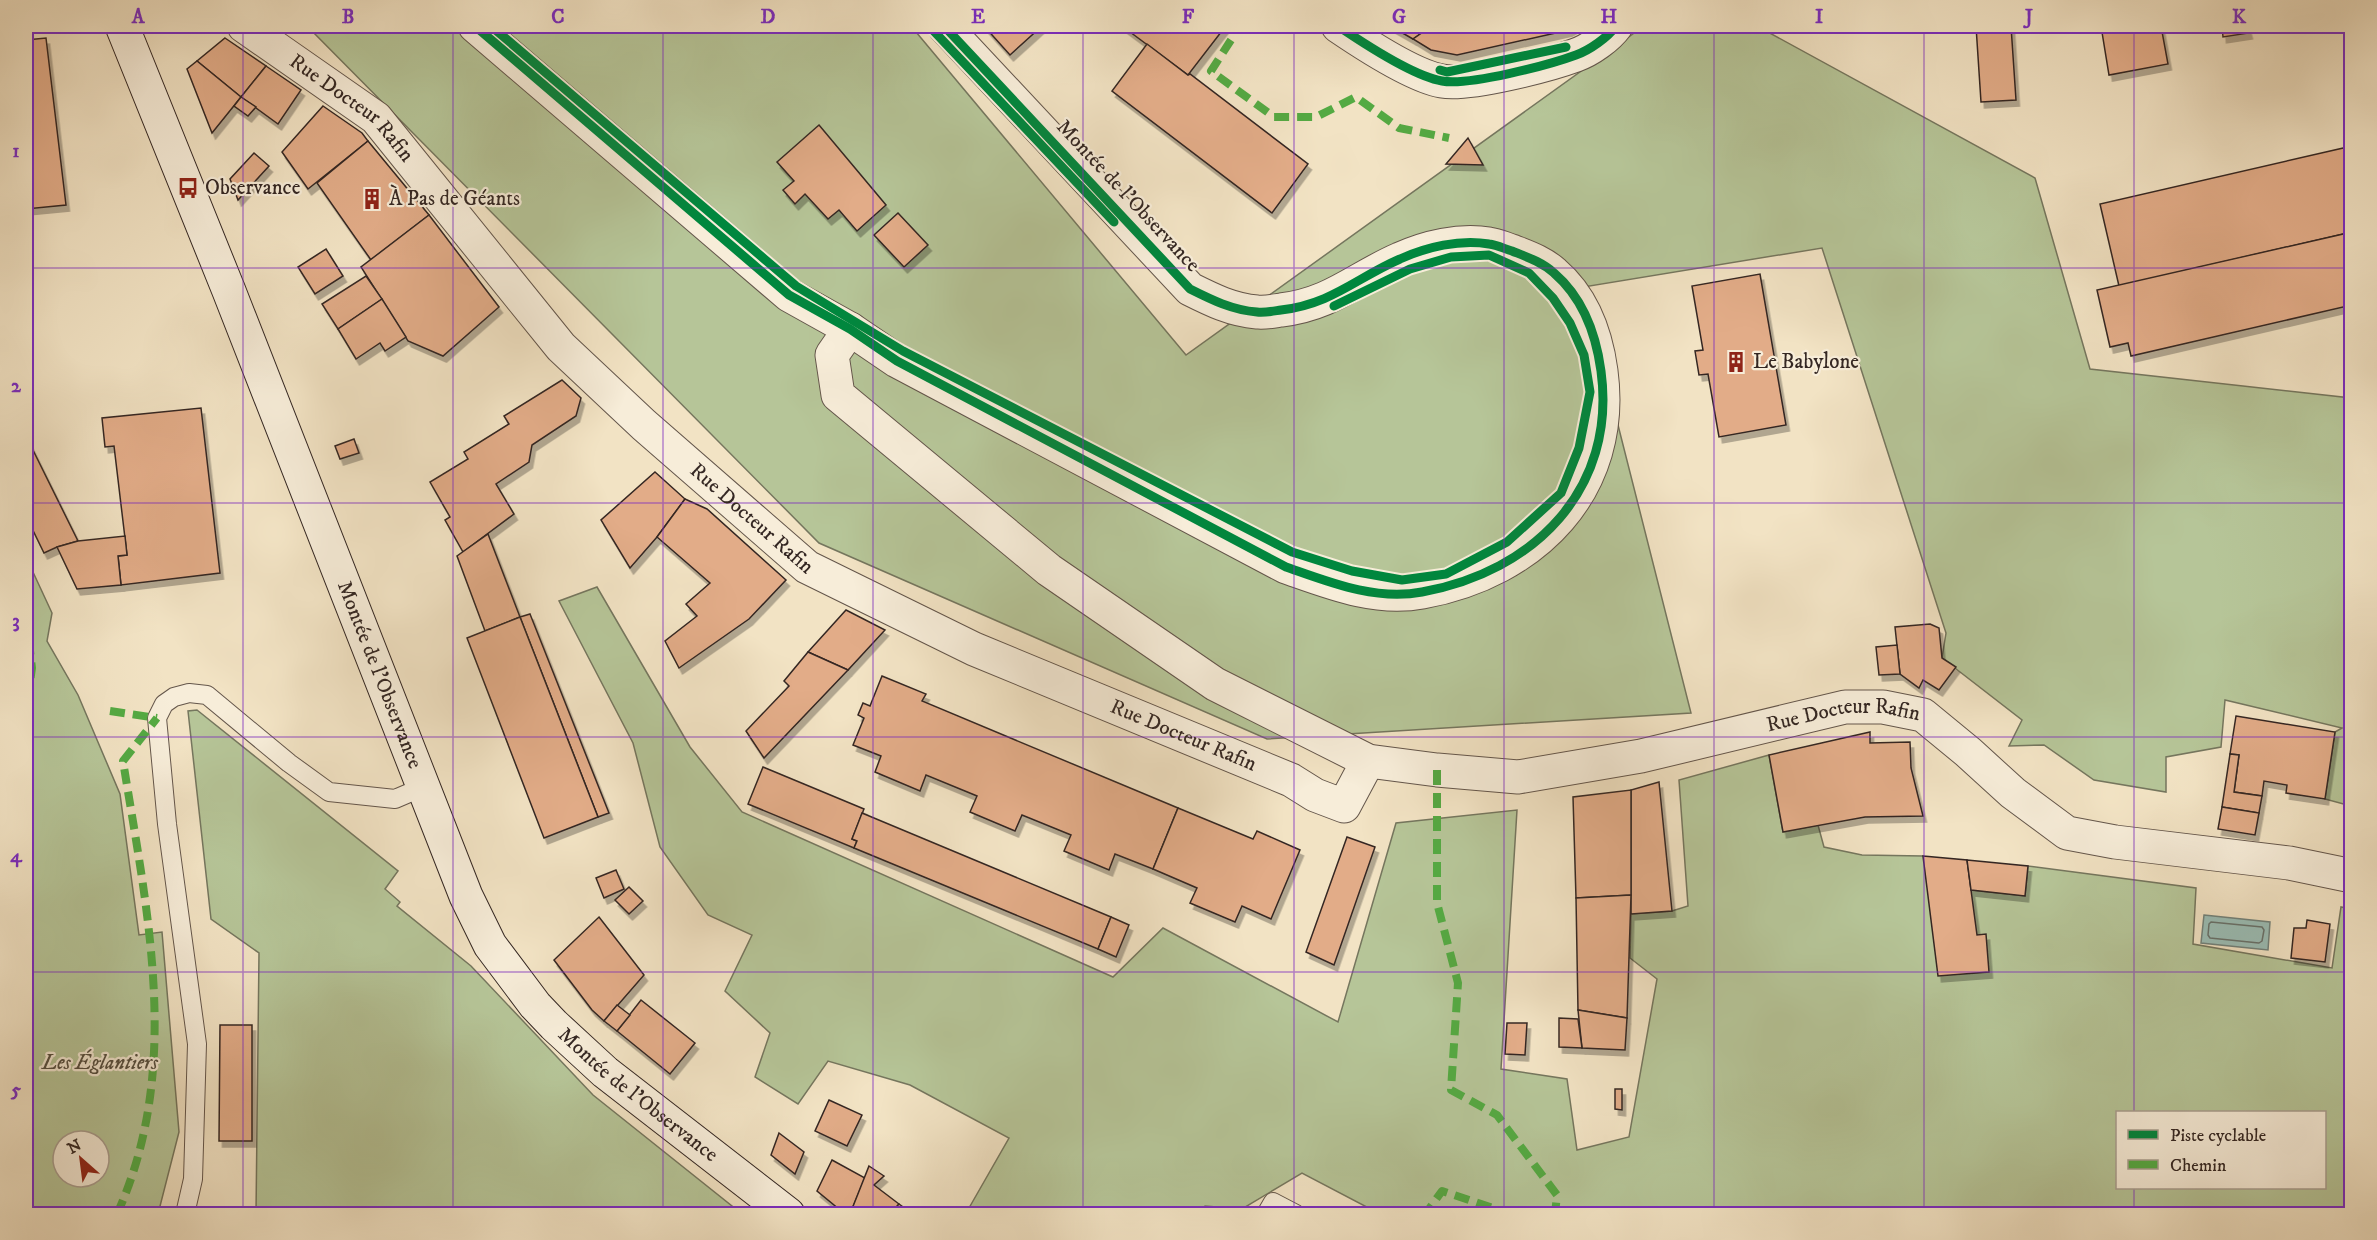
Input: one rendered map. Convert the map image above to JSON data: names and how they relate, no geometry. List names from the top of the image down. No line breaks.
{"streets":{"street":["Rue Docteur Rafin","Montée de l'Observance"]},"crossings":[["Rue Docteur Rafin","Montée de l'Observance"]],"parks":["Les Églantiers"],"places":{"bus stop":["Observance"],"building":["À Pas de Géants","Le Babylone"]},"legend":["Piste cyclable","Chemin"],"north":"top left","grid":{"columns":["A","B","C","D","E","F","G","H","I","J","K"],"rows":["1","2","3","4","5"]}}
